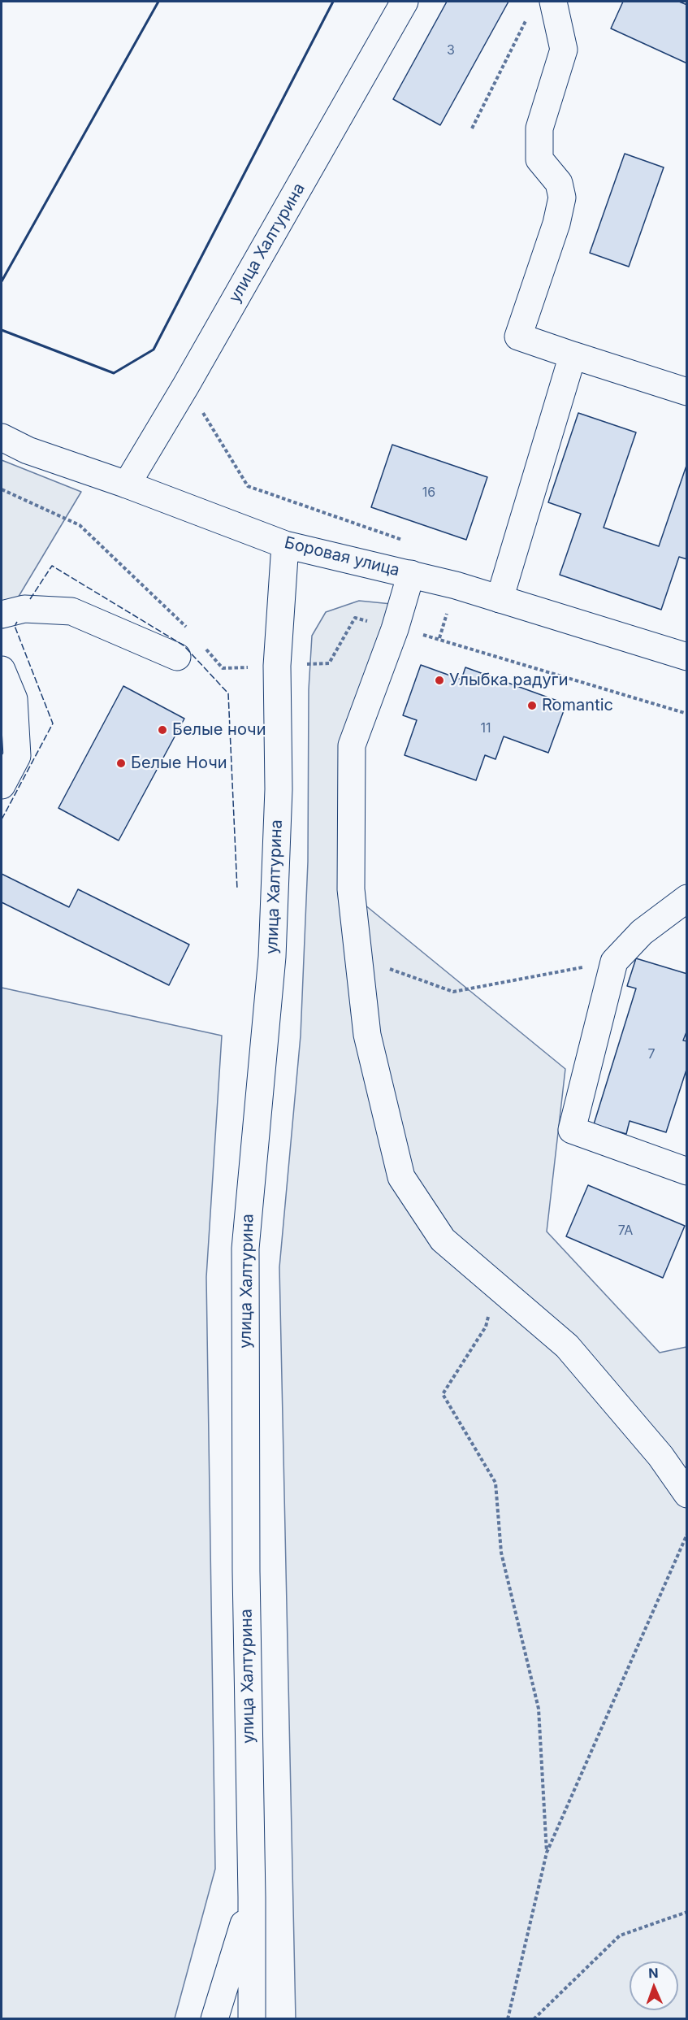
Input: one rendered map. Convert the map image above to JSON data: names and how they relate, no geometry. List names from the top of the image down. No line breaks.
{"streets":{"main road":["улица Халтурина","Боровая улица"]},"crossings":[["улица Халтурина","Боровая улица"]],"places":["Улыбка радуги","Romantic","Белые ночи","Белые Ночи"],"house_numbers":["3","16","11","7","7А"],"north":"top"}
